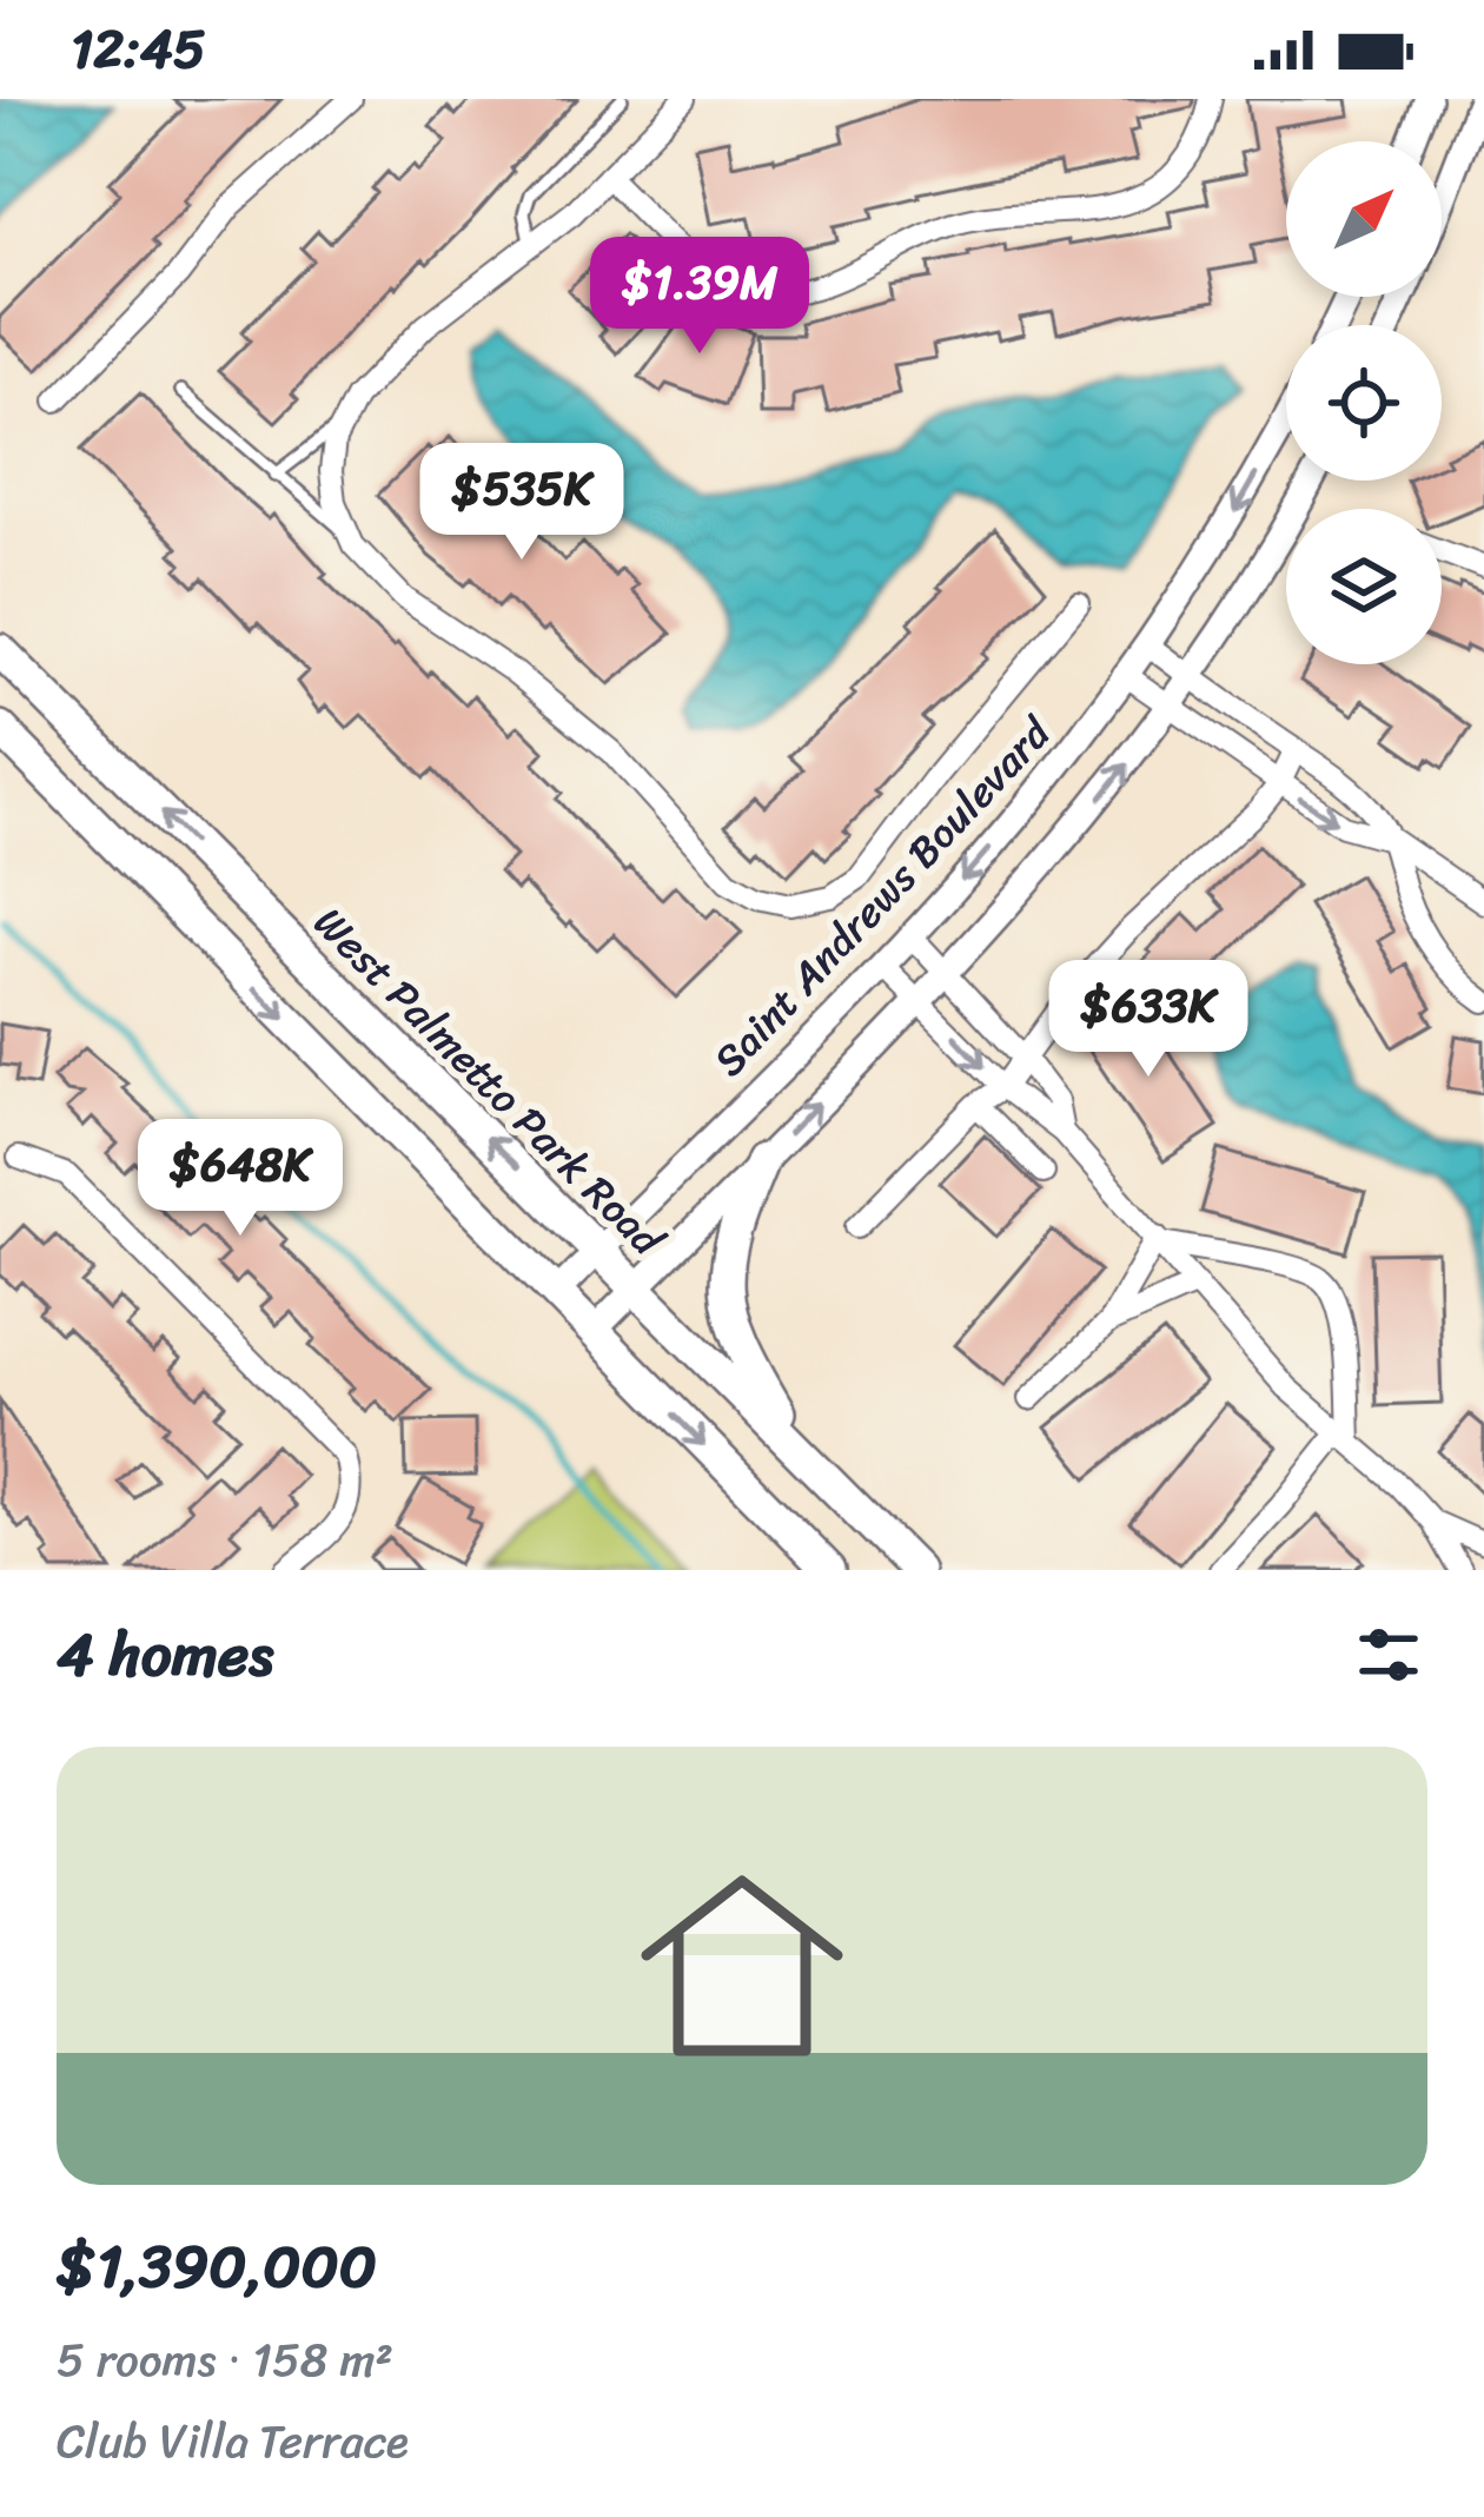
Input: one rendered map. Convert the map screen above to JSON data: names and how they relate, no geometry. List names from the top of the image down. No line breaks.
{"streets":{"main road":["West Palmetto Park Road"],"street":["Saint Andrews Boulevard"]},"crossings":[["Saint Andrews Boulevard","West Palmetto Park Road"]],"north":"top right","page":{"status":"12:45","price":["$1.39M","$535K","$633K","$648K"],"heading":"4 homes","list":[{"name":"$1,390,000","note":"5 rooms · 158 m² · Club Villa Terrace"}]}}
